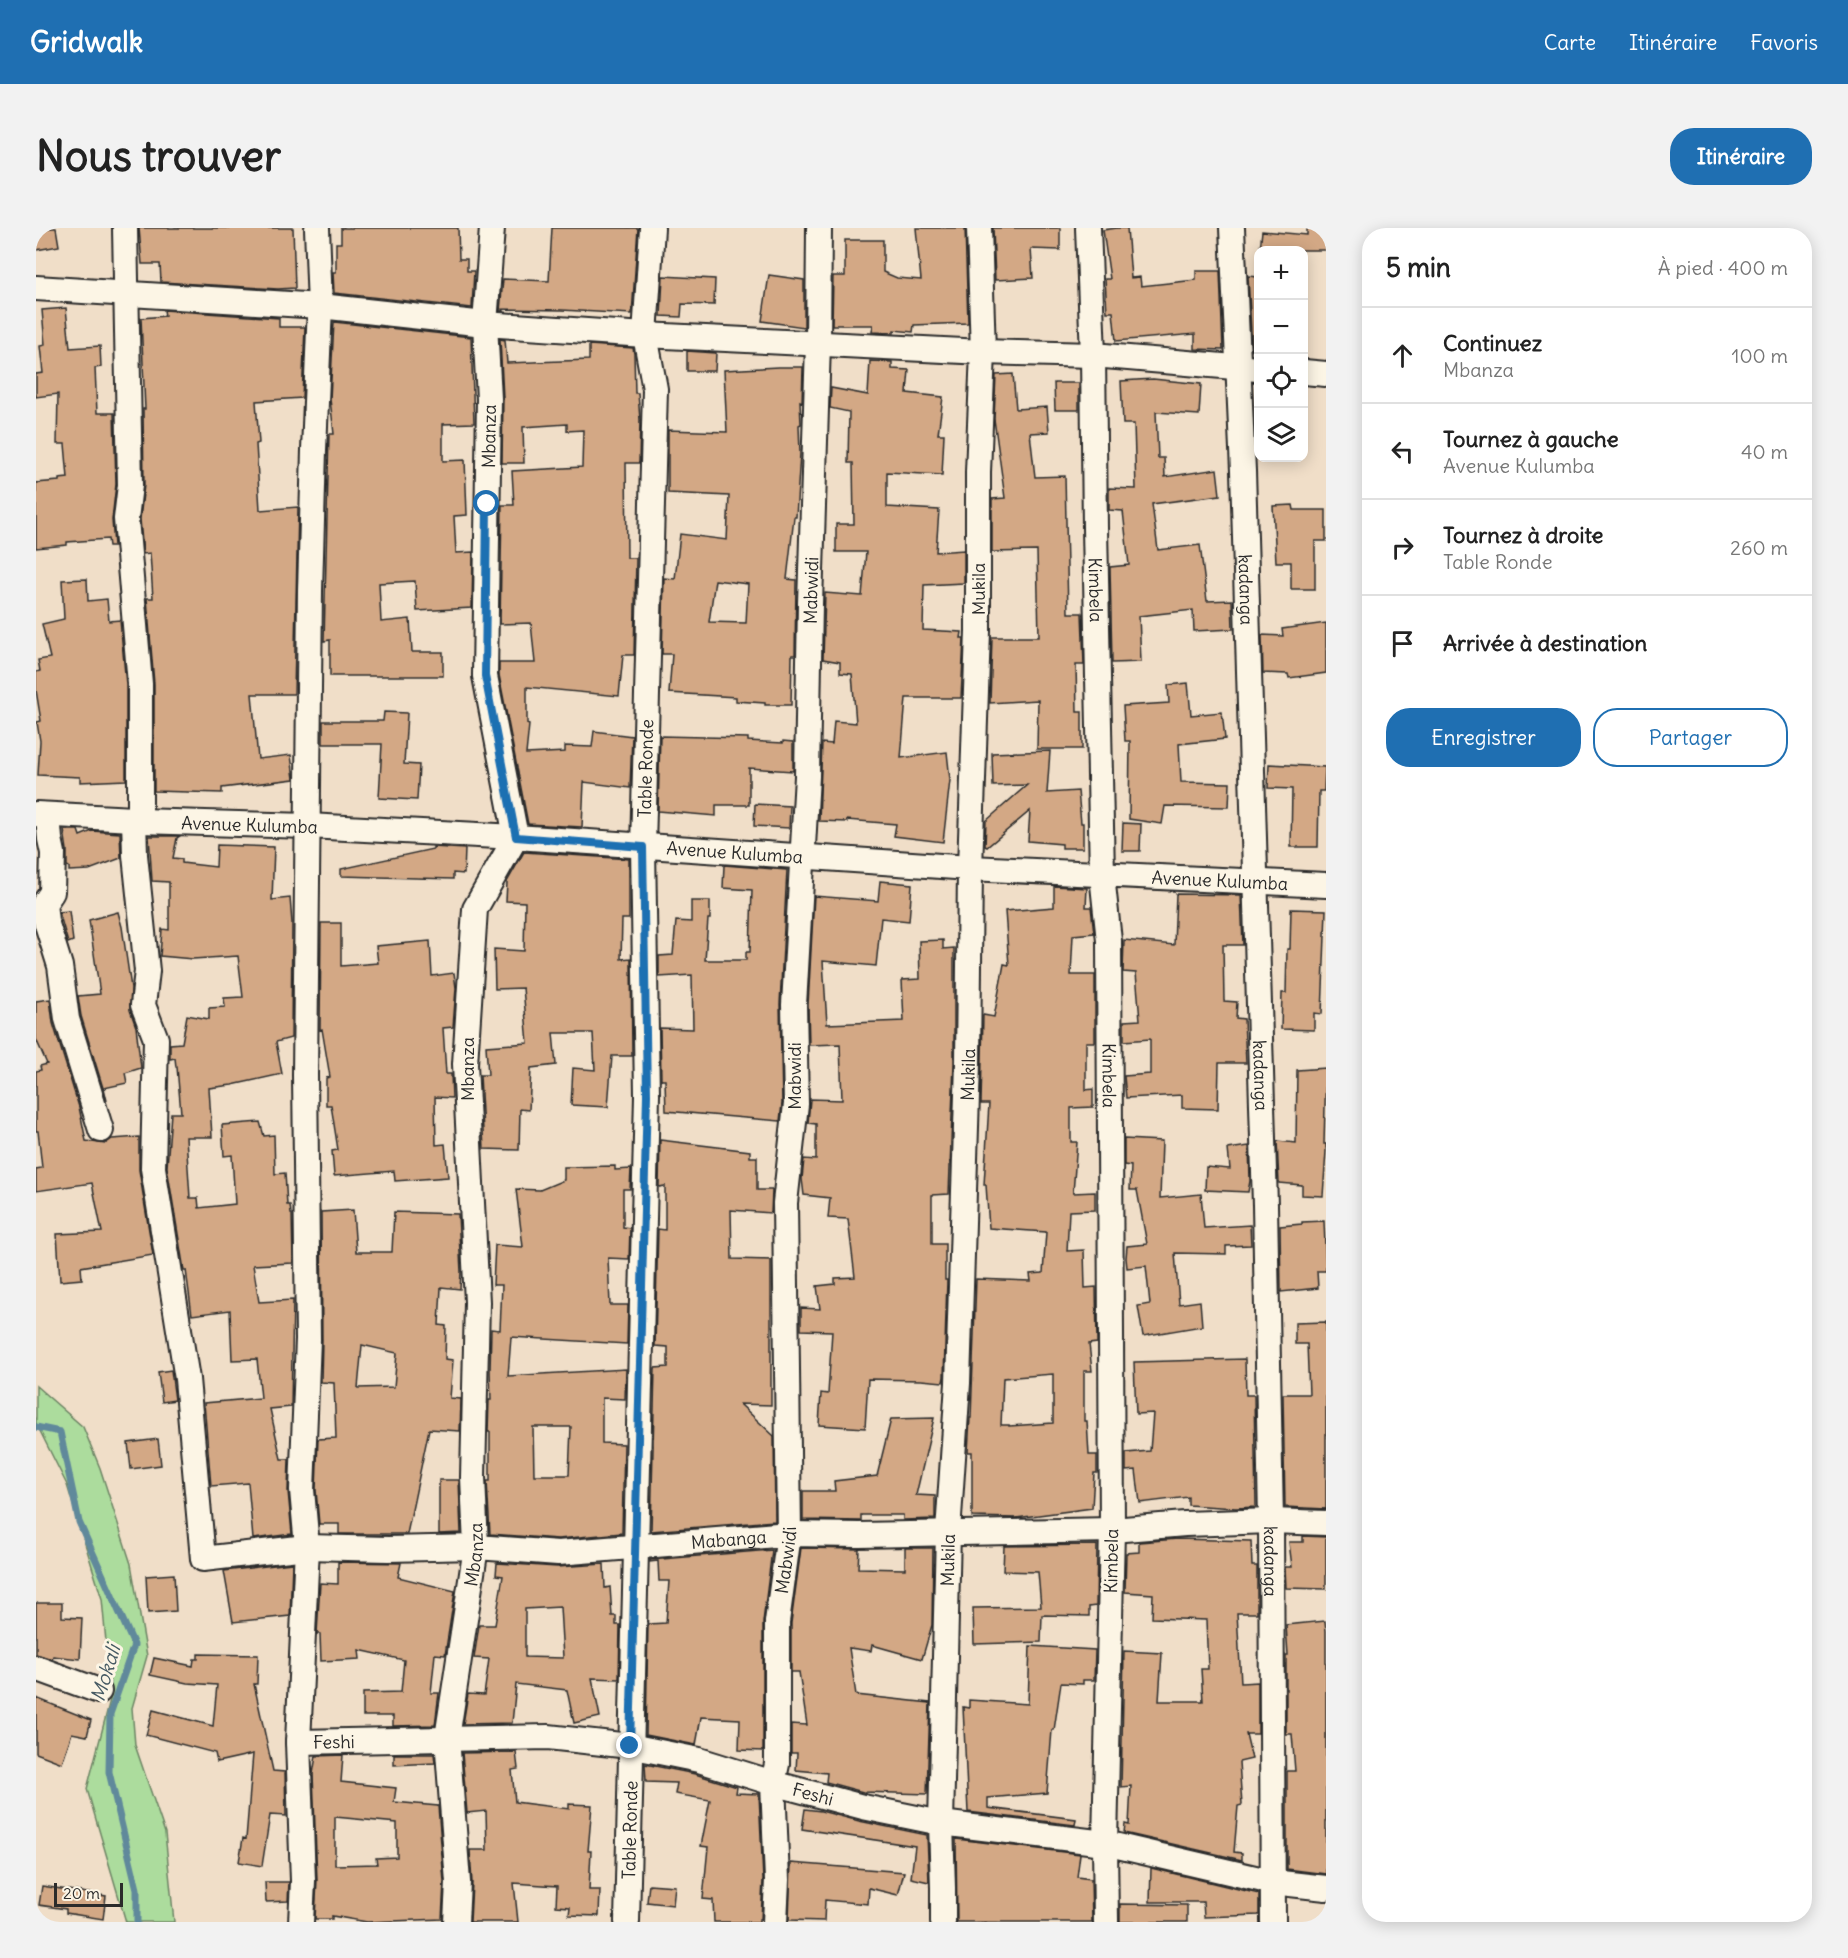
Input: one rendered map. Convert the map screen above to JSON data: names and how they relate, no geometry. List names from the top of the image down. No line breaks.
{"streets":{"street":["Mbanza","Mukila","Kimbela","kadanga","Mabwidi","Table Ronde","Avenue Kulumba","Mabanga","Feshi"]},"crossings":[["Mbanza","Avenue Kulumba"],["Mbanza","Mabanga"],["Mbanza","Feshi"],["Mukila","Avenue Kulumba"],["Mukila","Mabanga"],["Mukila","Feshi"],["Kimbela","Avenue Kulumba"],["Kimbela","Mabanga"],["Kimbela","Feshi"],["kadanga","Avenue Kulumba"],["kadanga","Mabanga"],["kadanga","Feshi"],["Mabwidi","Avenue Kulumba"],["Mabwidi","Mabanga"],["Mabwidi","Feshi"],["Table Ronde","Avenue Kulumba"],["Table Ronde","Mabanga"],["Table Ronde","Feshi"],["Avenue Kulumba","Mabanga"]],"water":["Mokali"],"scale_bar":"20 m","page":{"header":"Gridwalk","nav":["Carte","Itinéraire","Favoris"],"buttons":["Itinéraire",["Enregistrer","Partager"]],"title":"Nous trouver","heading":["5 min","À pied · 400 m"],"map_buttons":["+","−"],"list":[["Continuez","Mbanza","100 m"],["Tournez à gauche","Avenue Kulumba","40 m"],["Tournez à droite","Table Ronde","260 m"],"Arrivée à destination"],"scale":"20 m"}}
